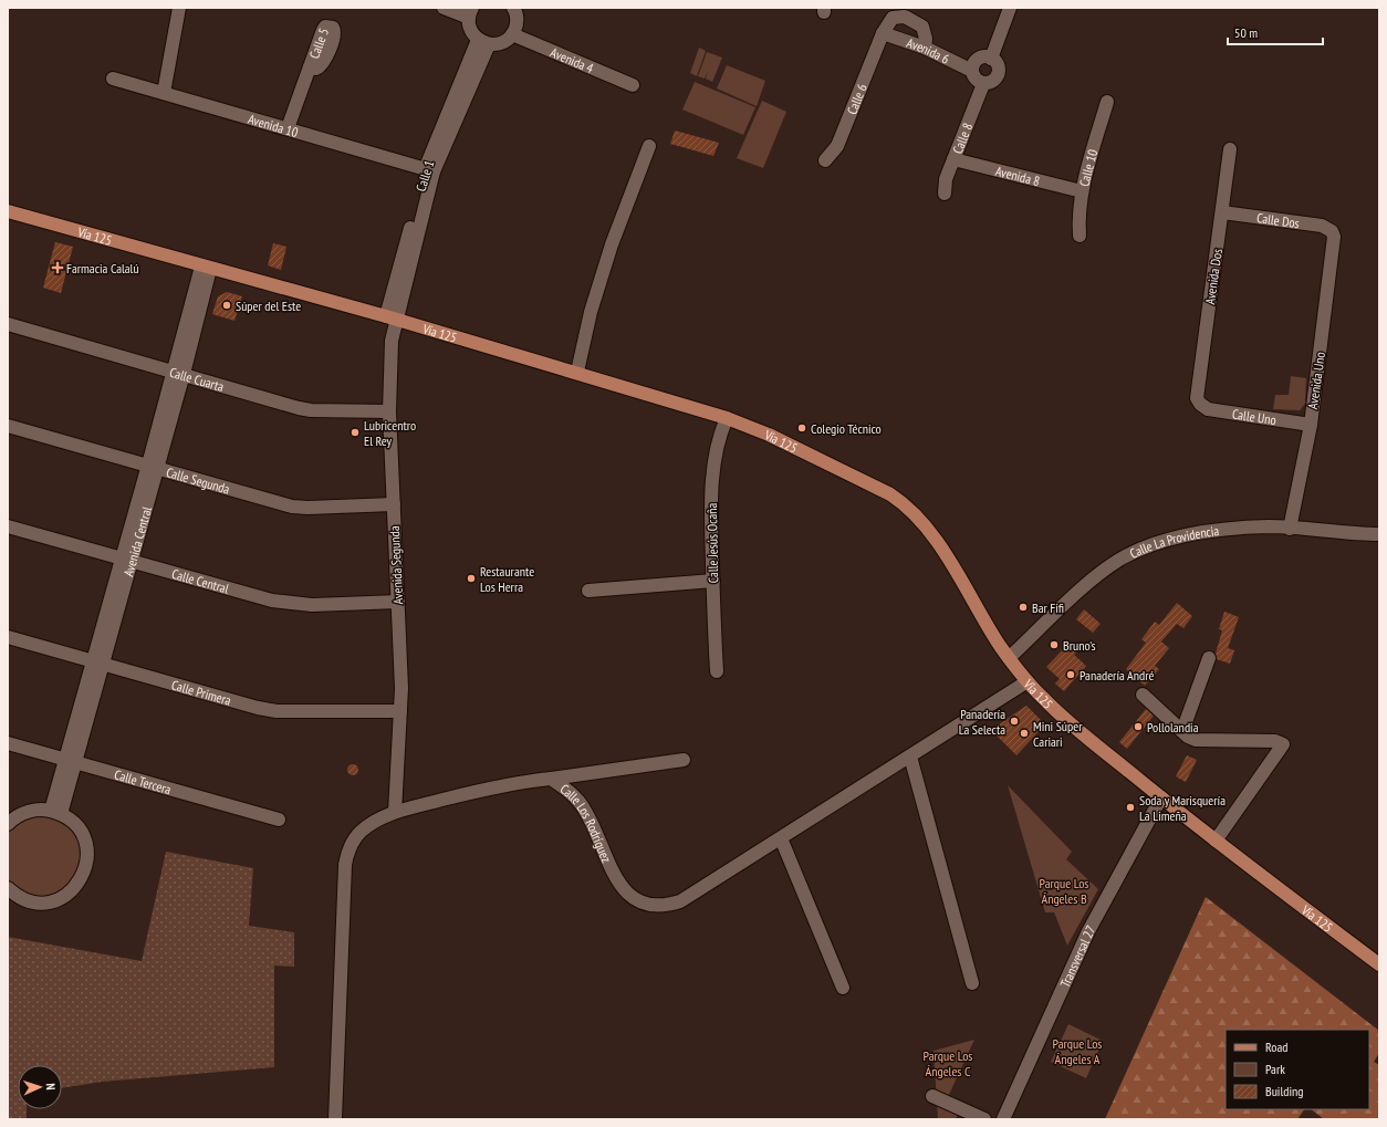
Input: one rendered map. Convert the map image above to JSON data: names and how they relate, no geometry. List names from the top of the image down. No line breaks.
{"streets":{"main road":["Vía 125"],"street":["Calle 5","Avenida 6","Avenida 4","Calle 6","Avenida 10","Calle 8","Calle 10","Calle 1","Avenida 8","Calle Dos","Avenida Dos","Calle Cuarta","Avenida Uno","Calle Uno","Calle Segunda","Avenida Central","Calle Jesús Ocaña","Calle La Providencia","Avenida Segunda","Calle Central","Calle Primera","Calle Tercera","Calle Los Rodríguez","Transversal 27"]},"crossings":[["Calle 5","Avenida 10"],["Avenida 6","Calle 6"],["Avenida 6","Calle 8"],["Avenida 10","Calle 1"],["Calle 8","Avenida 8"],["Calle 10","Avenida 8"],["Calle 1","Vía 125"],["Calle 1","Avenida Segunda"],["Calle Dos","Avenida Dos"],["Calle Dos","Avenida Uno"],["Vía 125","Avenida Central"],["Vía 125","Calle Jesús Ocaña"],["Vía 125","Calle La Providencia"],["Vía 125","Avenida Segunda"],["Vía 125","Calle Los Rodríguez"],["Vía 125","Transversal 27"],["Avenida Dos","Calle Uno"],["Calle Cuarta","Avenida Central"],["Calle Cuarta","Avenida Segunda"],["Avenida Uno","Calle Uno"],["Avenida Uno","Calle La Providencia"],["Calle Segunda","Avenida Central"],["Calle Segunda","Avenida Segunda"],["Avenida Central","Calle Central"],["Avenida Central","Calle Primera"],["Avenida Central","Calle Tercera"],["Avenida Segunda","Calle Central"],["Avenida Segunda","Calle Primera"],["Avenida Segunda","Calle Los Rodríguez"]],"parks":["Parque Los Ángeles B","Parque Los Ángeles A","Parque Los Ángeles C"],"places":{"health":["Farmacia Calalú"],"other":["Súper del Este","Colegio Técnico","Lubricentro El Rey","Restaurante Los Herra","Bar Fifi","Bruno's","Panadería André","Panadería La Selecta","Pollolandia","Mini Súper Cariari","Soda y Marisquería La Limeña"]},"legend":["Road","Park","Building"],"scale_bar":"50 m","north":"right"}
